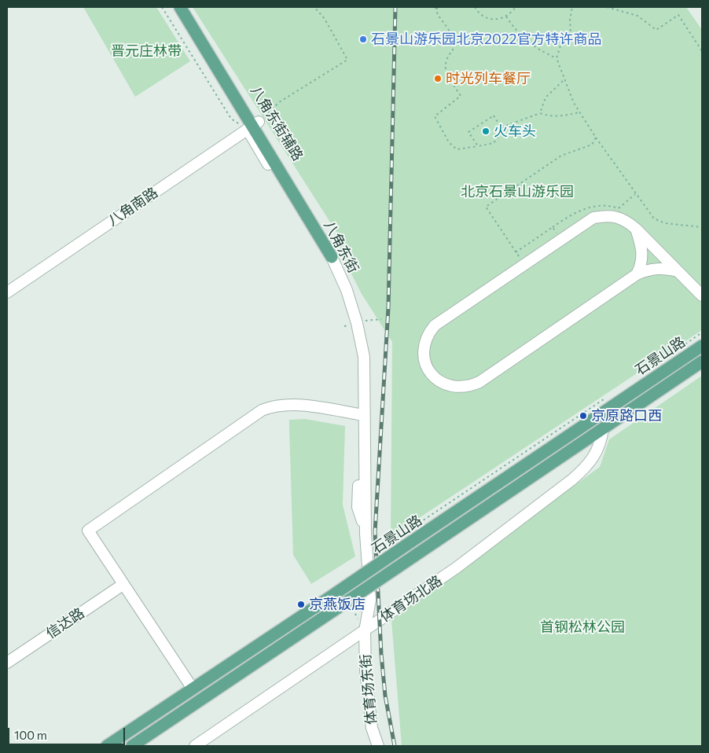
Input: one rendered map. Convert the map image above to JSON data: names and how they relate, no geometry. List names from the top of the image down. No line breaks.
{"streets":{"main road":["八角东街辅路","八角东街","石景山路"],"street":["八角南路","体育场北路","信达路","体育场东街"]},"crossings":[["八角东街辅路","八角南路"],["八角东街辅路","八角东街"],["八角南路","八角东街"],["八角东街","体育场北路"],["八角东街","体育场东街"],["石景山路","体育场北路"],["体育场北路","体育场东街"]],"parks":["晋元庄林带","北京石景山游乐园","首钢松林公园"],"places":["石景山游乐园北京2022官方特许商品","时光列车餐厅","火车头","京原路口西","京燕饭店"],"scale_bar":"100 m"}
